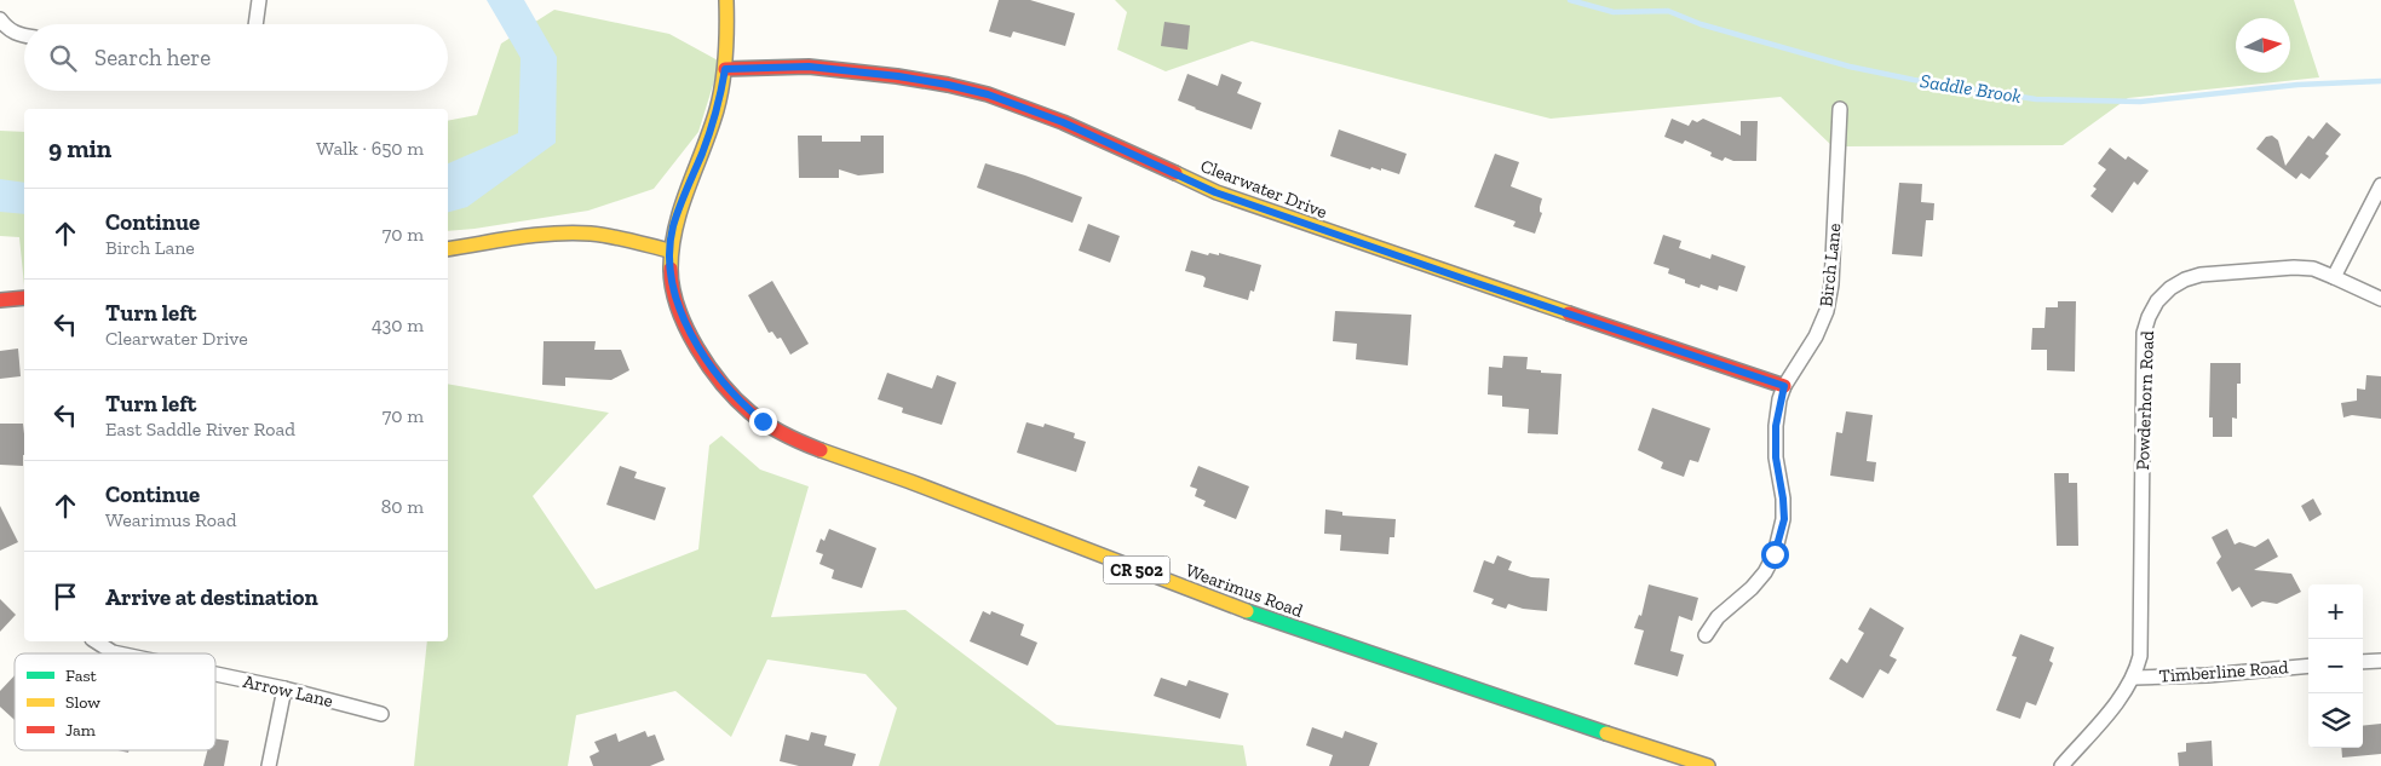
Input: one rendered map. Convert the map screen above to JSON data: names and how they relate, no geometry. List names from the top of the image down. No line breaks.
{"streets":{"main road":["Clearwater Drive","CR 502","Wearimus Road"],"street":["Birch Lane","Powderhorn Road","Timberline Road","Arrow Lane"]},"crossings":[["Clearwater Drive","Birch Lane"],["Clearwater Drive","CR 502"],["Powderhorn Road","Timberline Road"],["CR 502","Wearimus Road"]],"water":["Saddle Brook"],"legend":["Fast","Slow","Jam"],"north":"right","page":{"search":"Search here","heading":["9 min","Walk · 650 m"],"list":[["Continue","Birch Lane","70 m"],["Turn left","Clearwater Drive","430 m"],["Turn left","East Saddle River Road","70 m"],["Continue","Wearimus Road","80 m"],"Arrive at destination"],"map_buttons":["+","−"]}}
